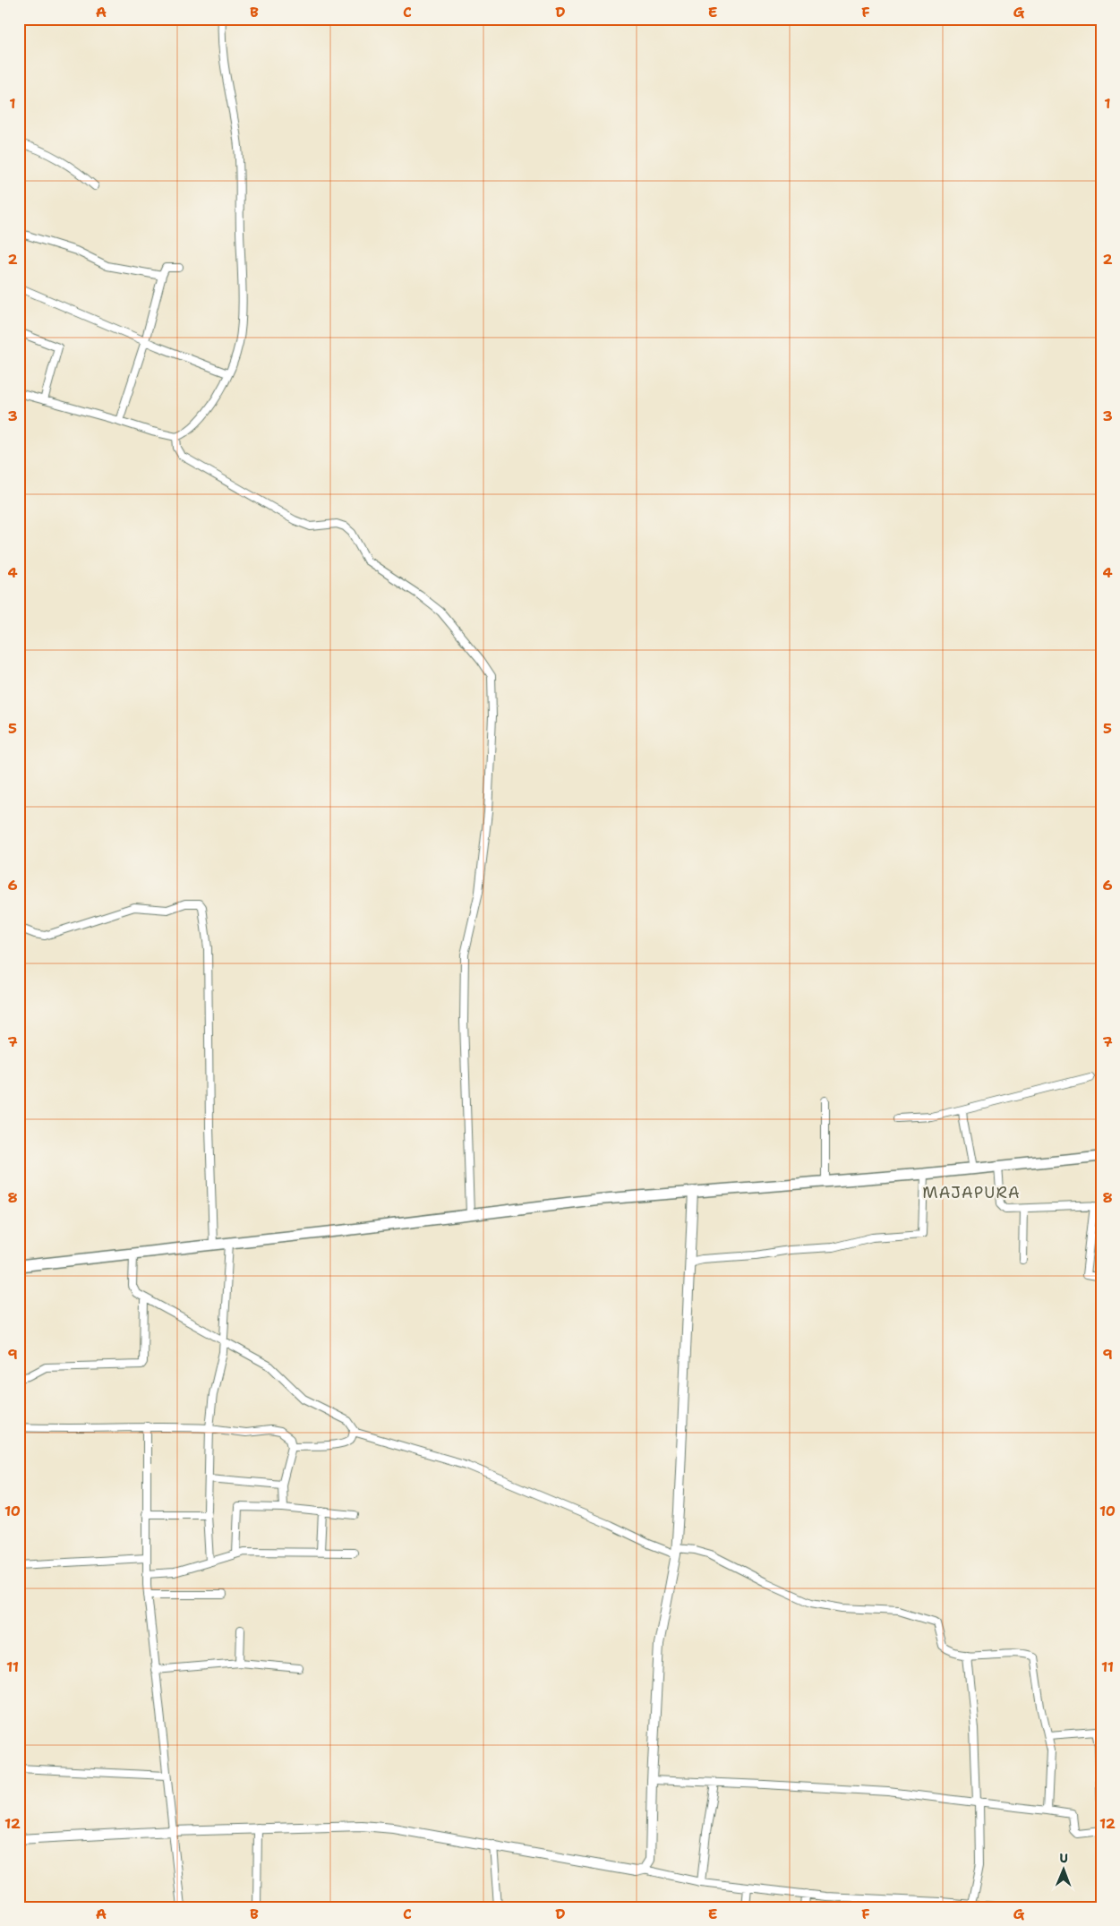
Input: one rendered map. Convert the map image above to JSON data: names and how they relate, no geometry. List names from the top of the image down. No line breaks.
{"districts":["MAJAPURA"],"north":"top","grid":{"columns":["A","B","C","D","E","F","G"],"rows":["1","2","3","4","5","6","7","8","9","10","11","12"]}}
